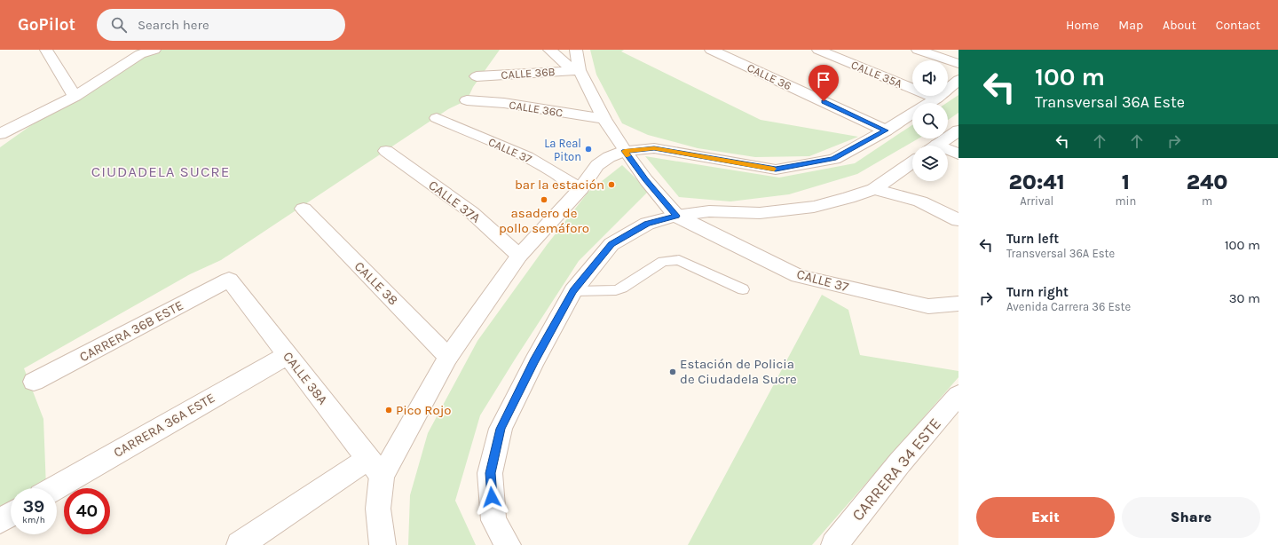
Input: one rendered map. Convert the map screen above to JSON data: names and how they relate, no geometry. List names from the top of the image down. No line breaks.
{"streets":{"street":["CALLE 36B","CALLE 35A","CALLE 36","CALLE 36C","CALLE 37","CALLE 37A","CALLE 38","CARRERA 36B ESTE","CALLE 38A","CARRERA 36A ESTE","CARRERA 34 ESTE"]},"crossings":[["CARRERA 36B ESTE","CALLE 38A"],["CALLE 38A","CARRERA 36A ESTE"]],"districts":["CIUDADELA SUCRE"],"places":["La Real Piton","bar la estación","asadero de pollo semáforo","Estación de Policia de Ciudadela Sucre","Pico Rojo"],"page":{"header":"GoPilot","search":"Search here","nav":["Home","Map","About","Contact"],"turn":["100 m","Transversal 36A Este"],"eta":["20:41","Arrival","1","min","240","m"],"list":[{"name":"Turn left","note":"Transversal 36A Este","value":"100 m"},{"name":"Turn right","note":"Avenida Carrera 36 Este","value":"30 m"}],"speed":"39 km/h","limit":"40","buttons":["Exit","Share"]}}
